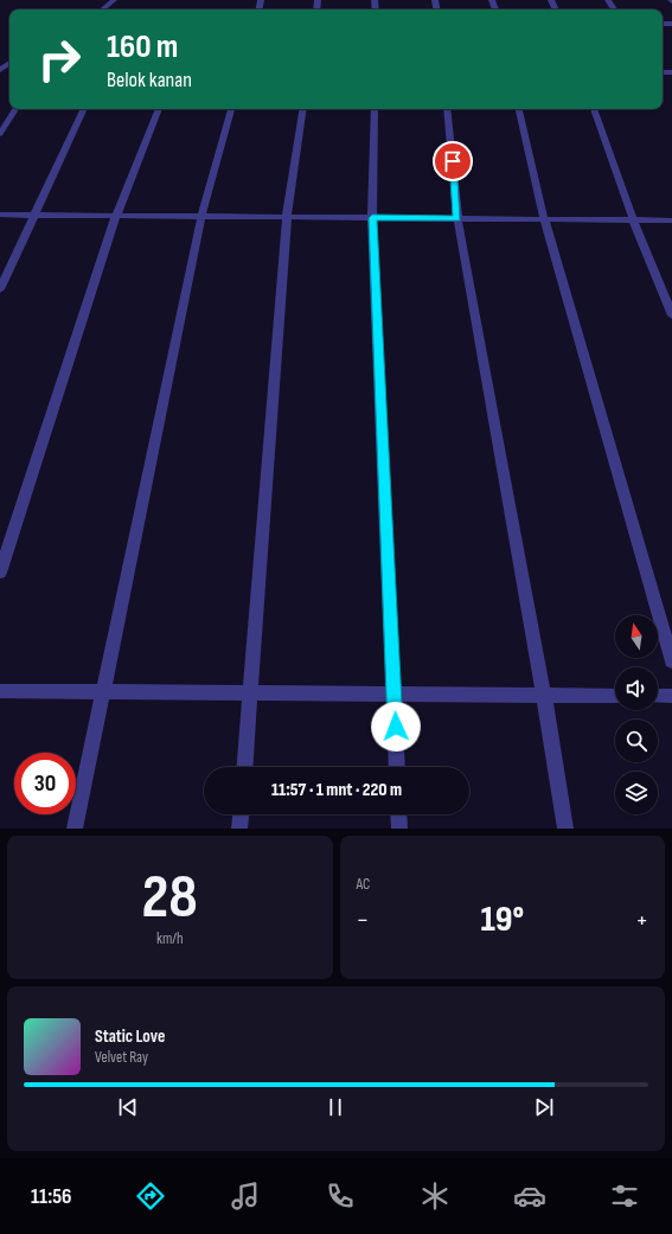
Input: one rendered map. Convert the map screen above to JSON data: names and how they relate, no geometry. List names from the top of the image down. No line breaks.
{"north":"top","page":{"turn":["160 m","Belok kanan"],"limit":"30","trip":"11:57 · 1 mnt · 220 m","tile":[["28","km/h"],"AC"],"heat":["−","19°","+"],"song":["Static Love","Velvet Ray"],"tabs":"11:56"}}
